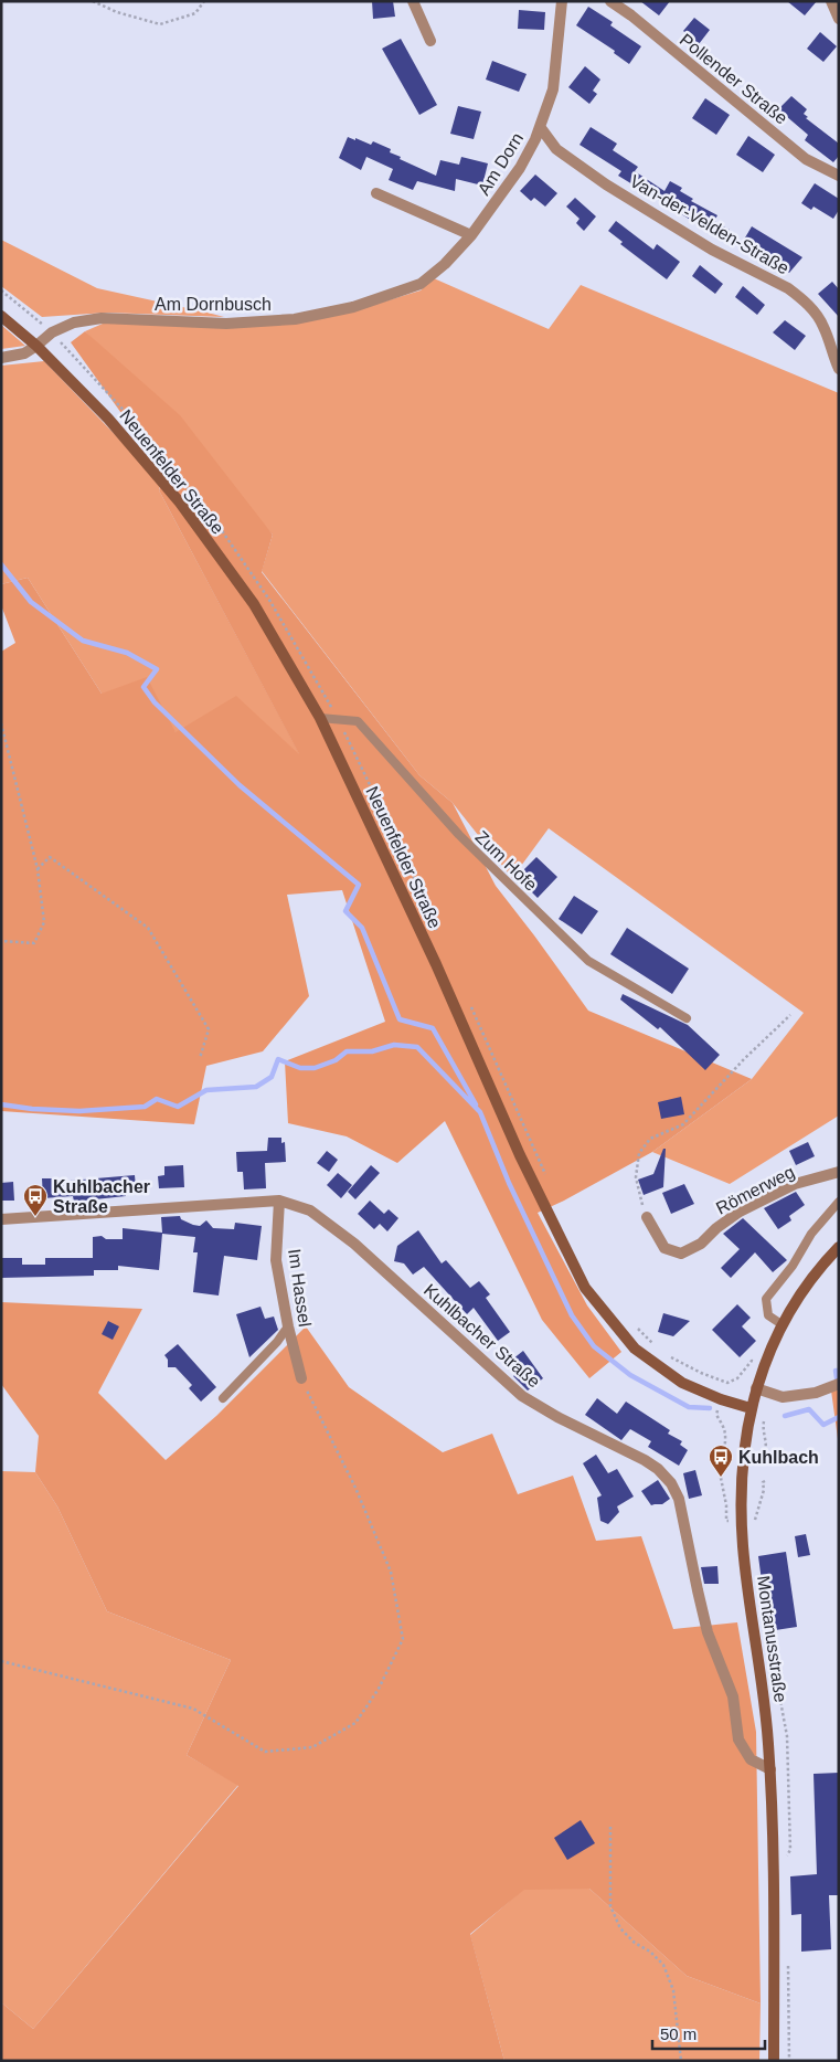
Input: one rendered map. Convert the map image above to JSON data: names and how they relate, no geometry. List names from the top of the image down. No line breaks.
{"streets":{"main road":["Neuenfelder Straße","Montanusstraße"],"street":["Pollender Straße","Am Dorn","Van-der-Velden-Straße","Am Dornbusch","Römerweg","Im Hassel","Kuhlbacher Straße"],"lane":["Zum Hofe"]},"crossings":[["Am Dorn","Van-der-Velden-Straße"],["Am Dorn","Am Dornbusch"],["Am Dornbusch","Neuenfelder Straße"],["Neuenfelder Straße","Zum Hofe"],["Neuenfelder Straße","Montanusstraße"],["Im Hassel","Kuhlbacher Straße"],["Kuhlbacher Straße","Montanusstraße"]],"places":{"bus stop":["Kuhlbacher Straße","Kuhlbach"]},"scale_bar":"50 m"}
